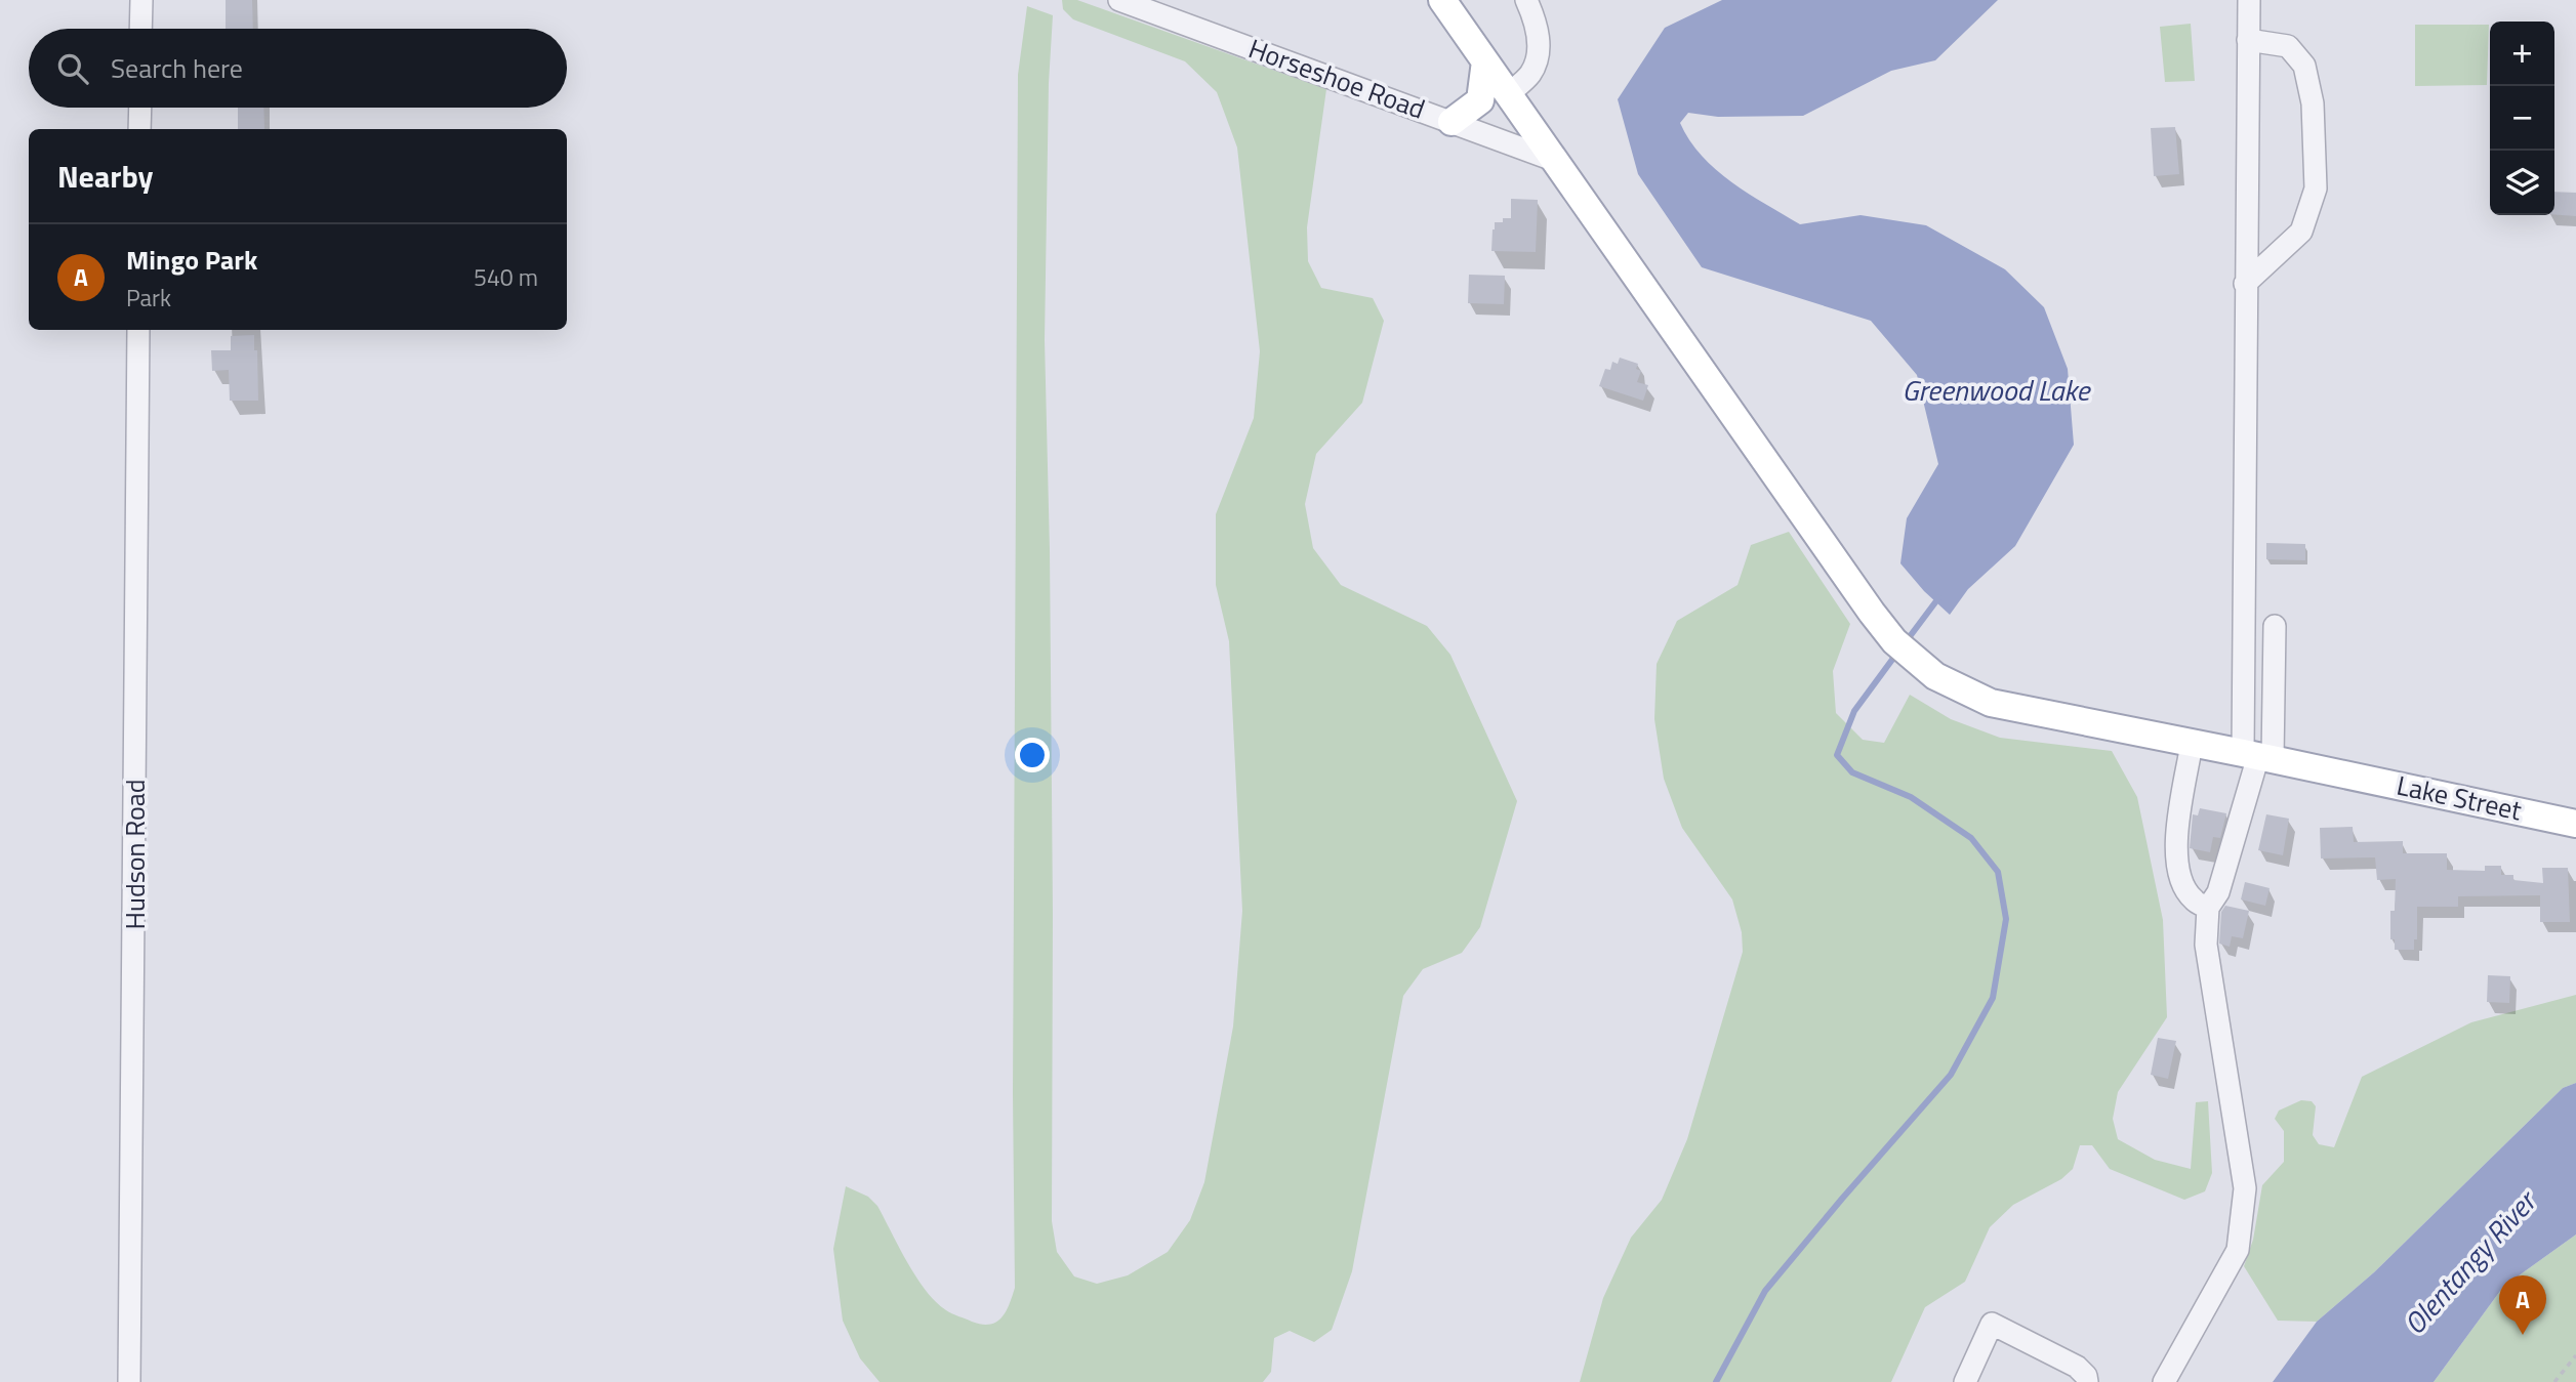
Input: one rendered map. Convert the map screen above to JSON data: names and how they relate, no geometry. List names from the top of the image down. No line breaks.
{"streets":{"main road":["Lake Street"],"street":["Horseshoe Road","Hudson Road"]},"crossings":[["Horseshoe Road","Lake Street"]],"water":["Greenwood Lake","Olentangy River"],"page":{"map_buttons":["+","−"],"search":"Search here","heading":"Nearby","list":[{"mark":"A","name":"Mingo Park","note":"Park","value":"540 m"}],"pins":"A"}}
